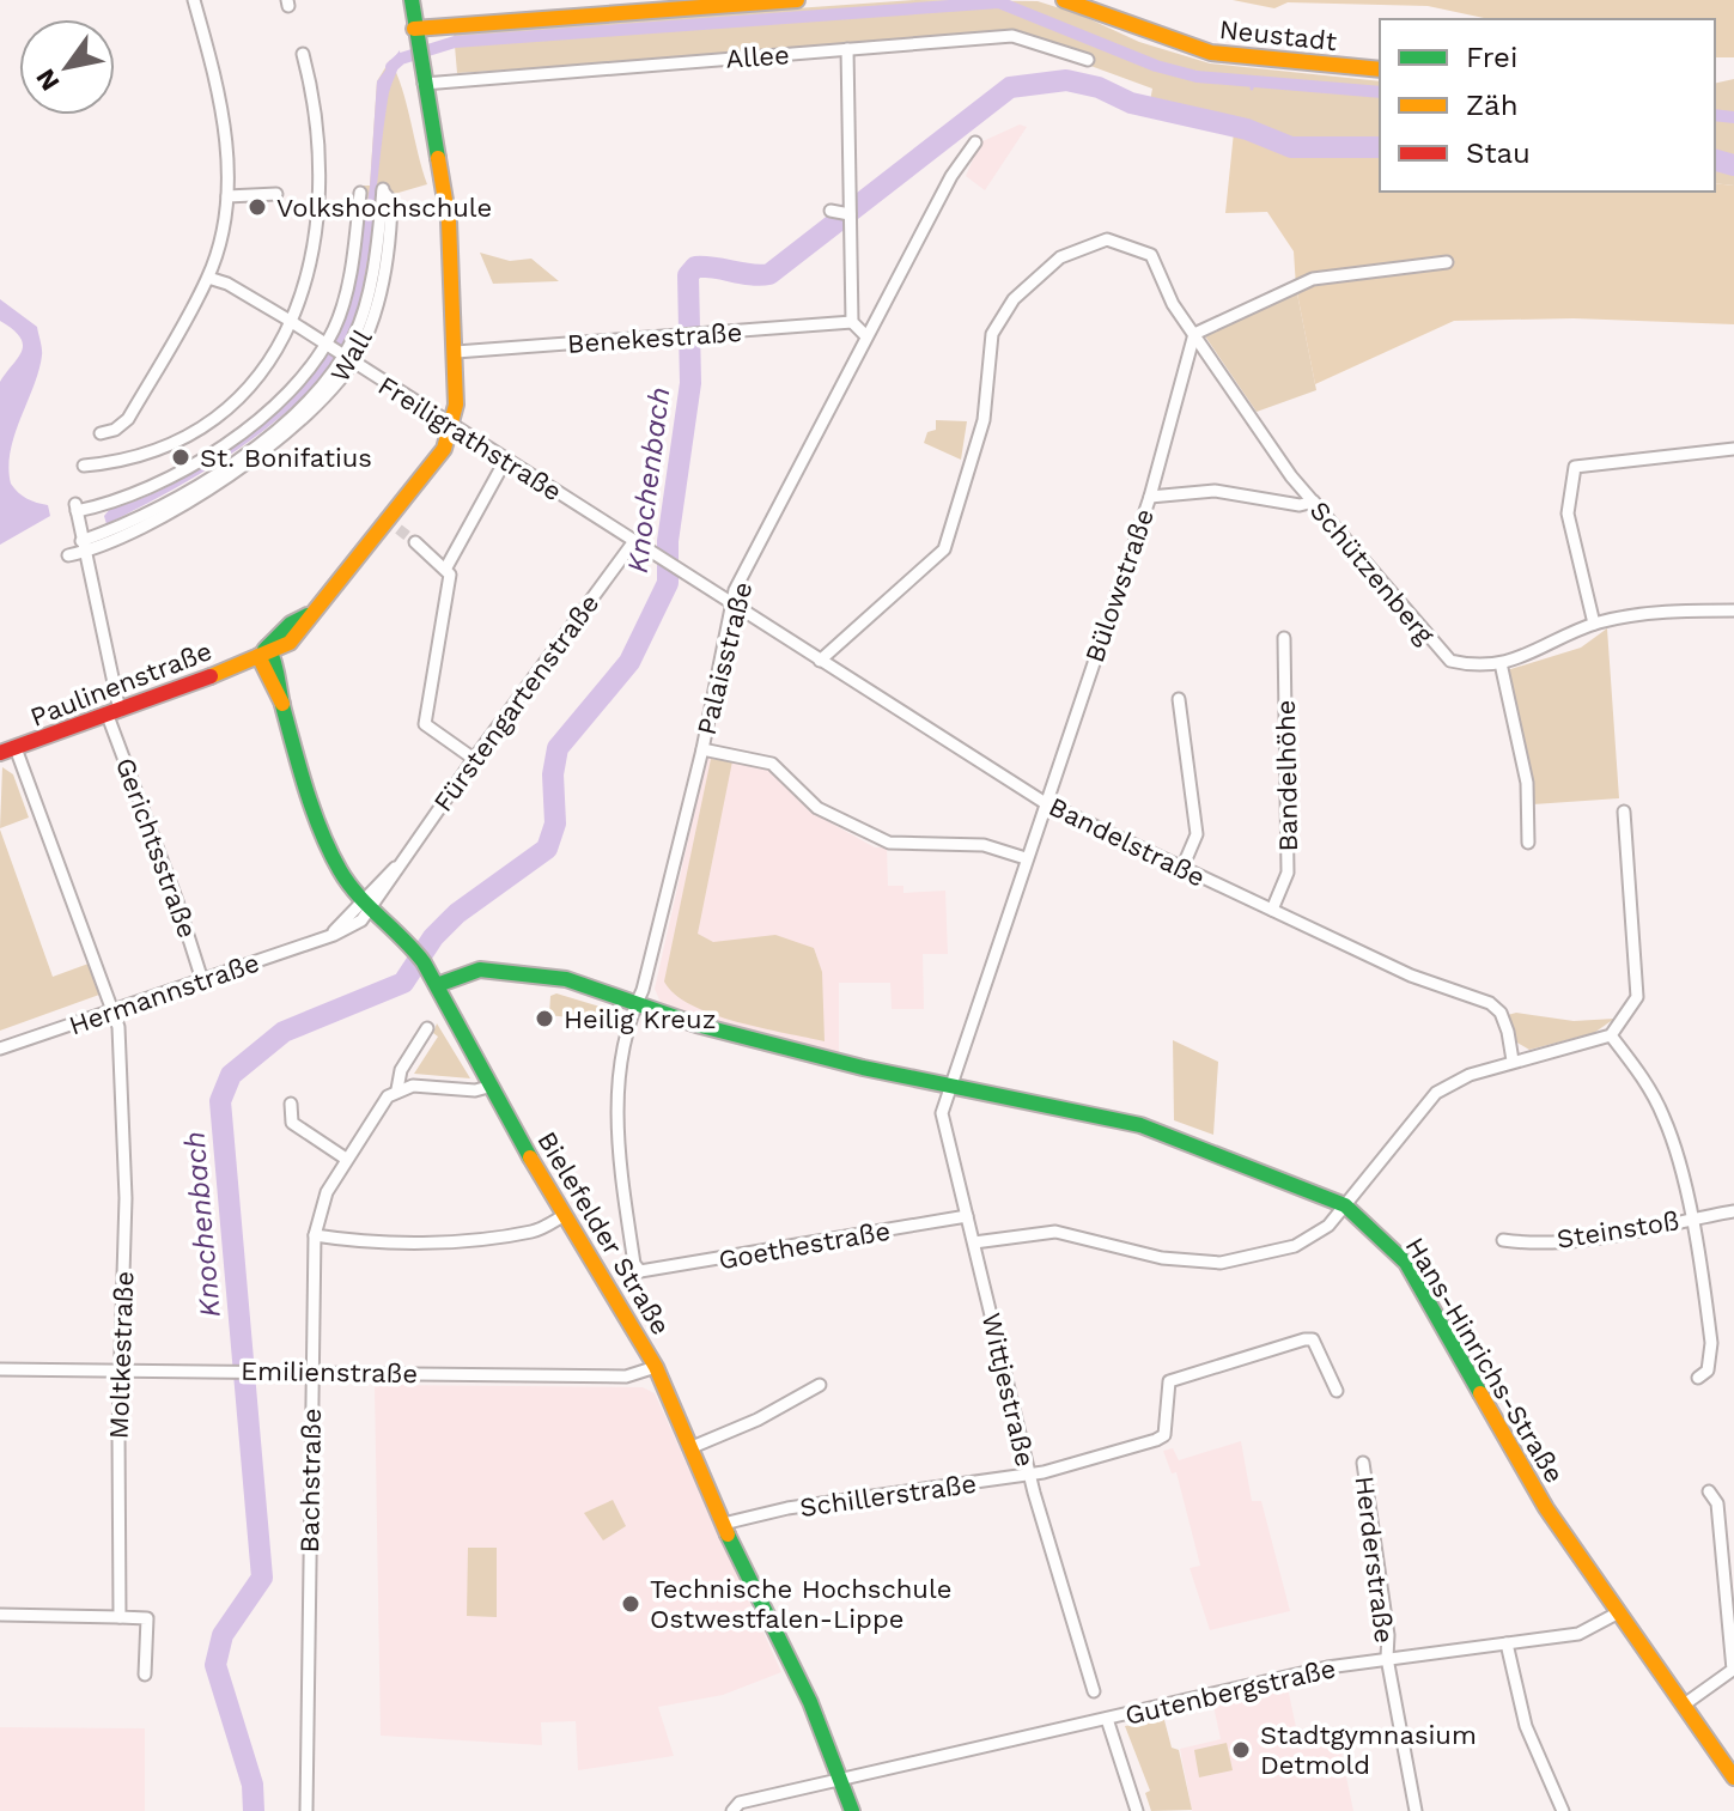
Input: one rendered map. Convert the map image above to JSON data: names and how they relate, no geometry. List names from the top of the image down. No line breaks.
{"streets":{"main road":["Neustadt","Paulinenstraße","Bielefelder Straße","Hans-Hinrichs-Straße"],"street":["Allee","Benekestraße","Wall","Freiligrathstraße","Schützenberg","Bülowstraße","Palaisstraße","Fürstengartenstraße","Bandelhöhe","Bandelstraße","Gerichtsstraße","Hermannstraße","Steinstoß","Goethestraße","Moltkestraße","Emilienstraße","Wittjestraße","Bachstraße","Schillerstraße","Herderstraße","Gutenbergstraße"]},"crossings":[["Allee","Paulinenstraße"],["Benekestraße","Paulinenstraße"],["Wall","Freiligrathstraße"],["Wall","Gerichtsstraße"],["Freiligrathstraße","Palaisstraße"],["Freiligrathstraße","Paulinenstraße"],["Freiligrathstraße","Fürstengartenstraße"],["Freiligrathstraße","Bandelstraße"],["Freiligrathstraße","Gerichtsstraße"],["Schützenberg","Bülowstraße"],["Schützenberg","Bandelstraße"],["Bülowstraße","Bandelstraße"],["Bülowstraße","Hans-Hinrichs-Straße"],["Bülowstraße","Wittjestraße"],["Palaisstraße","Bandelstraße"],["Palaisstraße","Goethestraße"],["Palaisstraße","Hans-Hinrichs-Straße"],["Paulinenstraße","Gerichtsstraße"],["Paulinenstraße","Bielefelder Straße"],["Paulinenstraße","Moltkestraße"],["Fürstengartenstraße","Hermannstraße"],["Fürstengartenstraße","Bielefelder Straße"],["Bandelhöhe","Bandelstraße"],["Gerichtsstraße","Hermannstraße"],["Hermannstraße","Bielefelder Straße"],["Hermannstraße","Moltkestraße"],["Bielefelder Straße","Hans-Hinrichs-Straße"],["Bielefelder Straße","Emilienstraße"],["Bielefelder Straße","Schillerstraße"],["Bielefelder Straße","Gutenbergstraße"],["Goethestraße","Wittjestraße"],["Moltkestraße","Emilienstraße"],["Hans-Hinrichs-Straße","Wittjestraße"],["Hans-Hinrichs-Straße","Gutenbergstraße"],["Emilienstraße","Bachstraße"],["Wittjestraße","Schillerstraße"],["Herderstraße","Gutenbergstraße"]],"water":["Knochenbach"],"places":["Volkshochschule","St. Bonifatius","Heilig Kreuz","Technische Hochschule Ostwestfalen-Lippe","Stadtgymnasium Detmold"],"legend":["Frei","Zäh","Stau"],"north":"bottom left"}
